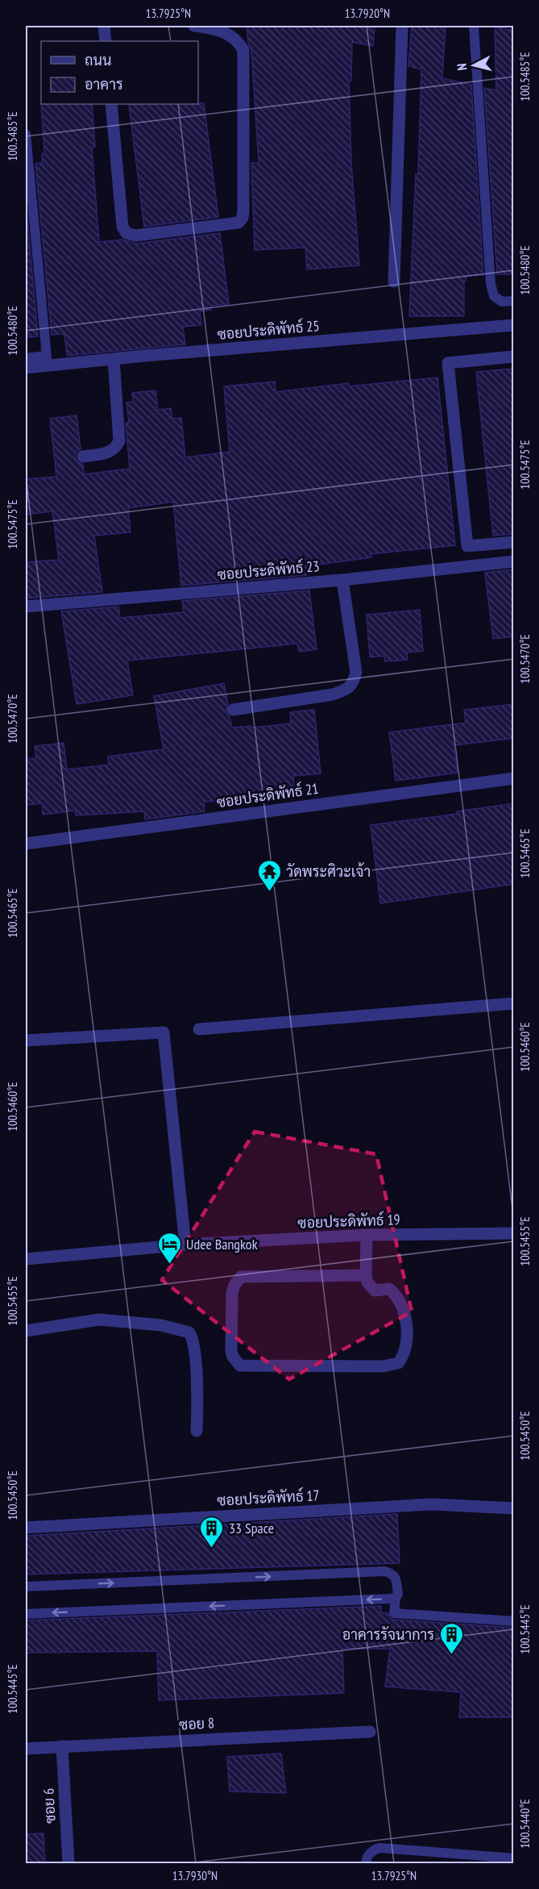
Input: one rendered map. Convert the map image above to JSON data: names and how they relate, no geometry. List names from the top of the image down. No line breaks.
{"streets":{"street":["ซอยประดิพัทธ์ 25","ซอยประดิพัทธ์ 23","ซอยประดิพัทธ์ 21","ซอยประดิพัทธ์ 19","ซอยประดิพัทธ์ 17","ซอย 8","ซอย 6"]},"crossings":[["ซอย 8","ซอย 6"]],"places":{"temple":["วัดพระศิวะเจ้า"],"hotel":["Udee Bangkok"],"building":["33 Space","อาคารรัจนาการ"]},"legend":["ถนน","อาคาร"],"north":"left","coordinates":["13.7925°N","13.7920°N","100.5485°E","100.5480°E","100.5475°E","100.5470°E","100.5465°E","100.5460°E","100.5455°E","100.5450°E","100.5445°E","100.5440°E","13.7930°N"]}
